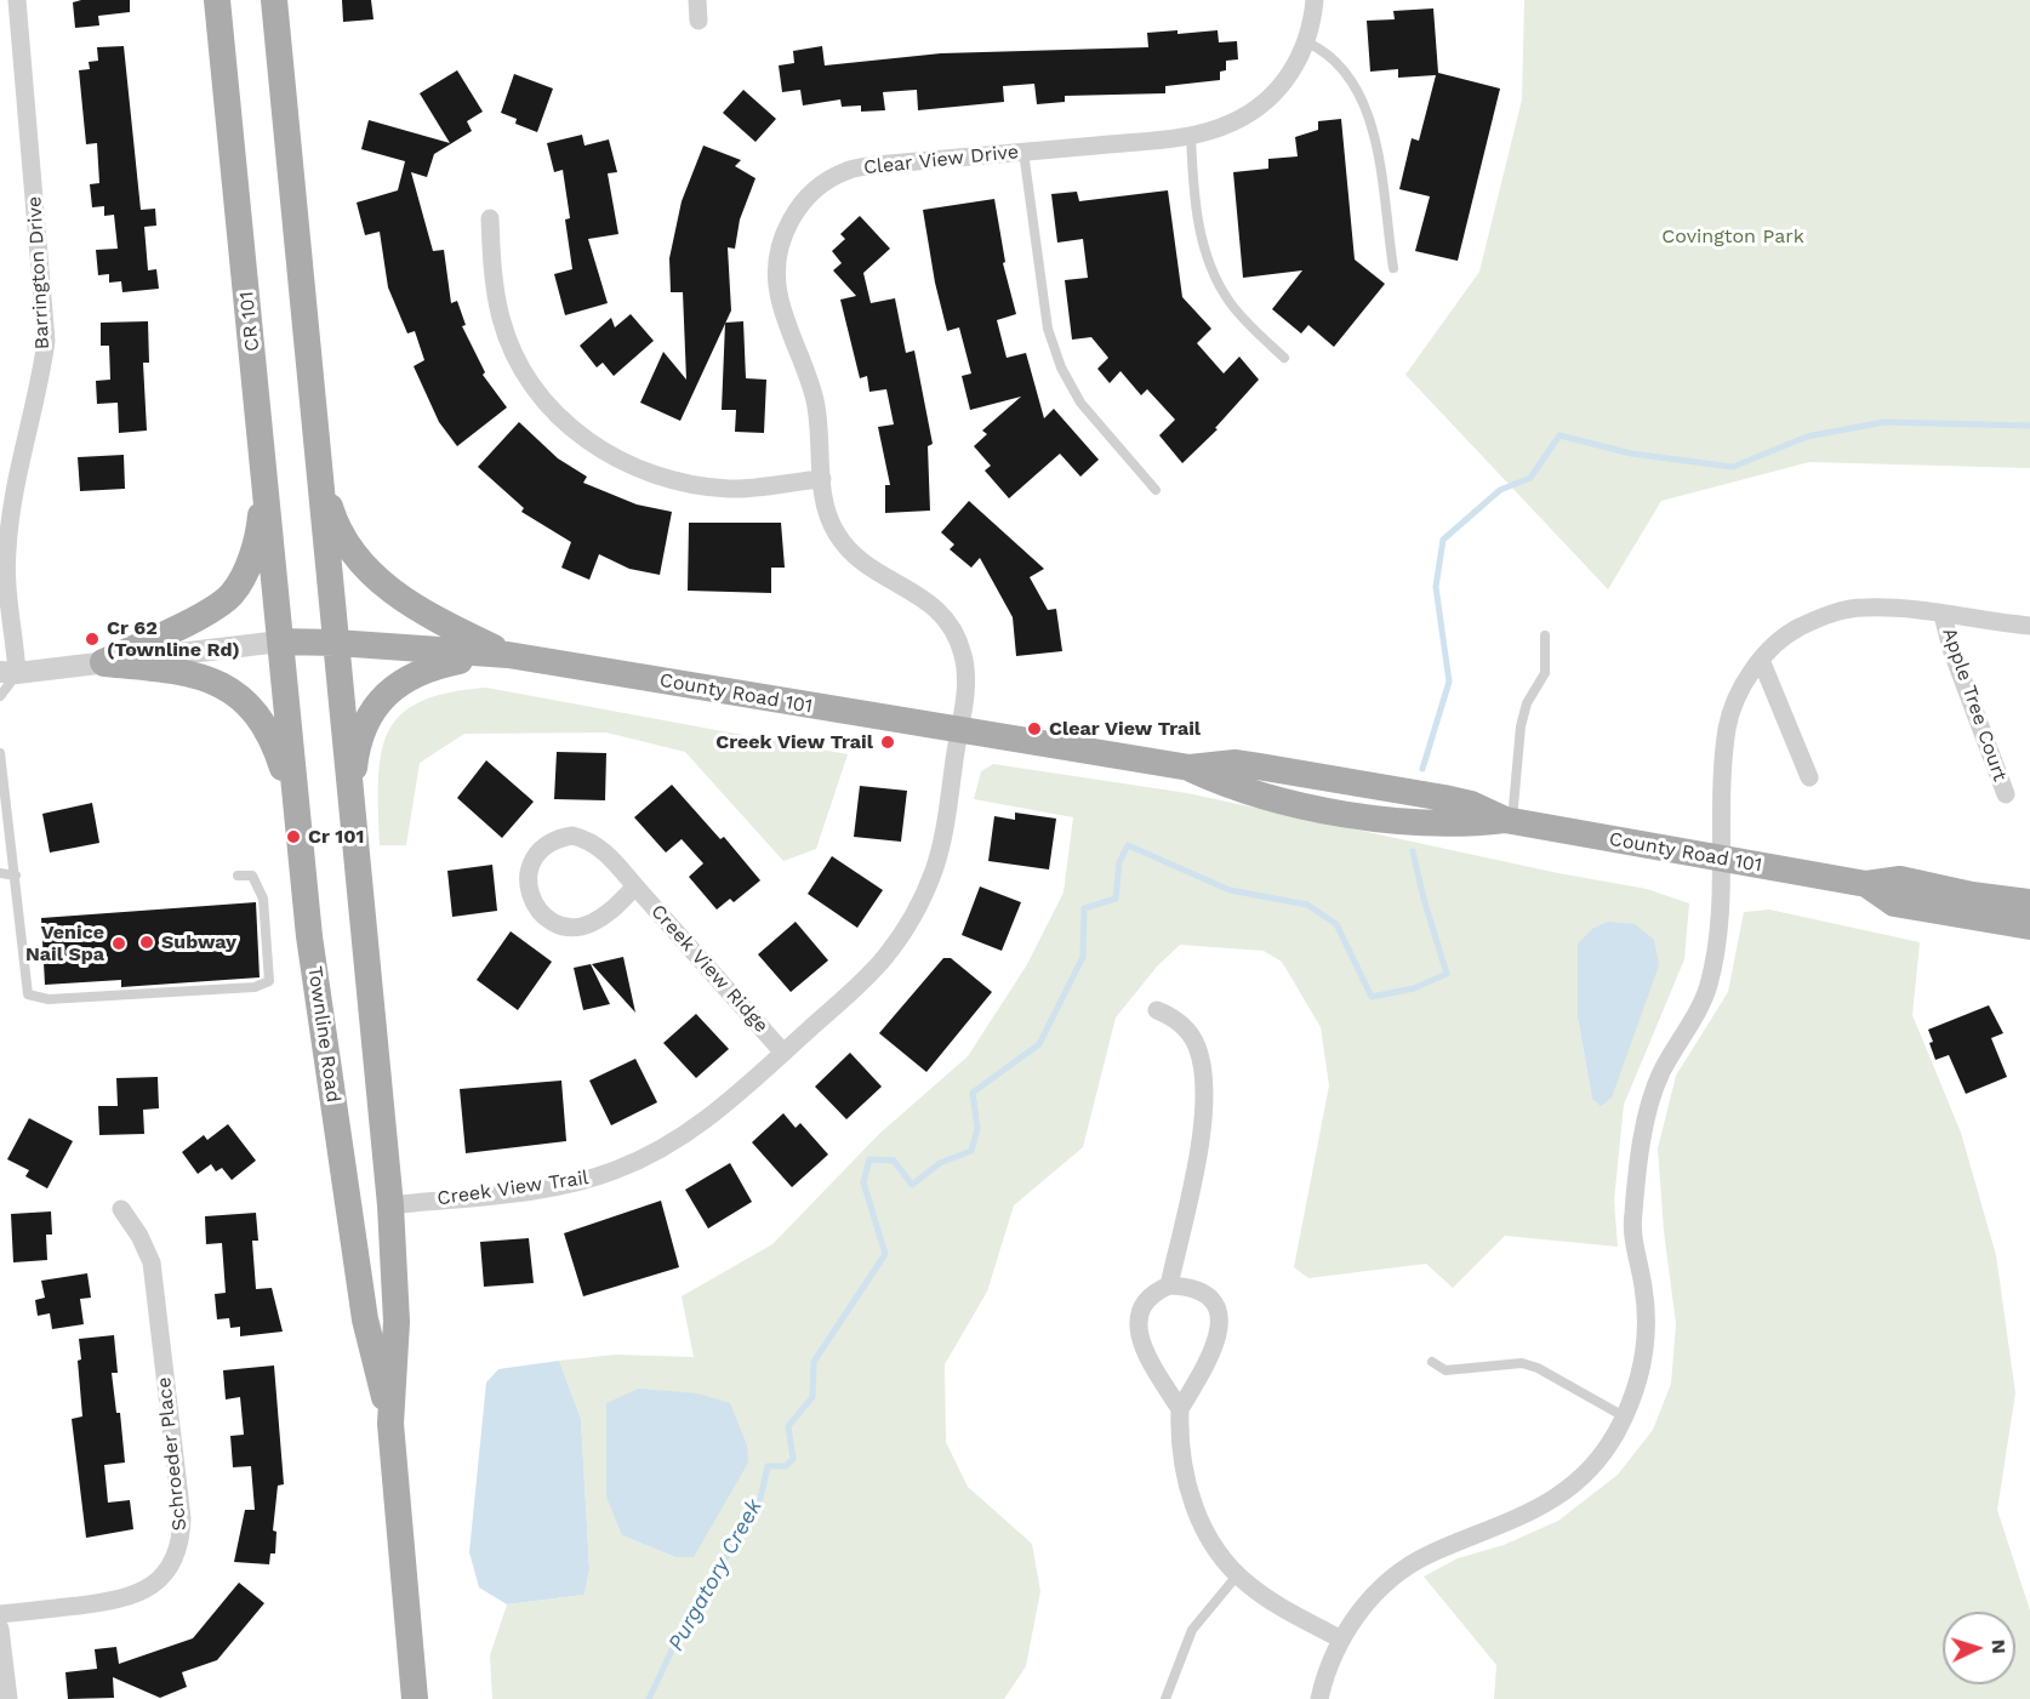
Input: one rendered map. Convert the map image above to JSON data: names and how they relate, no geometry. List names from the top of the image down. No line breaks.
{"streets":{"main road":["CR 101","County Road 101","Townline Road"],"street":["Clear View Drive","Barrington Drive","Apple Tree Court","Creek View Ridge","Creek View Trail","Schroeder Place"]},"crossings":[["Clear View Drive","County Road 101"],["Clear View Drive","Creek View Trail"],["CR 101","County Road 101"],["CR 101","Townline Road"],["County Road 101","Townline Road"],["County Road 101","Creek View Trail"],["Creek View Ridge","Creek View Trail"],["Townline Road","Creek View Trail"]],"water":["Purgatory Creek"],"parks":["Covington Park"],"places":["Cr 62 (Townline Rd)","Clear View Trail","Creek View Trail","Cr 101","Subway","Venice Nail Spa"],"north":"right"}
